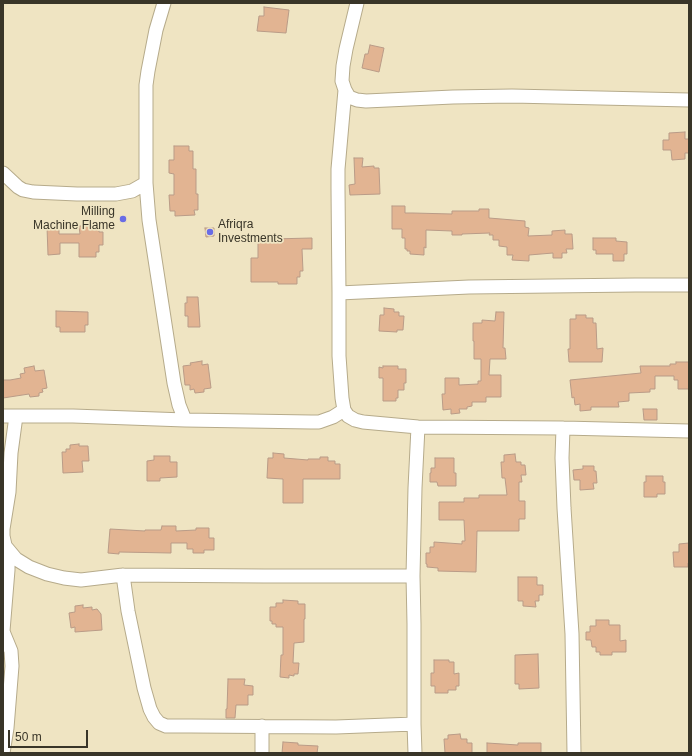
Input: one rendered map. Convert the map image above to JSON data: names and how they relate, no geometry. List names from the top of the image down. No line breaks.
{"places":["Milling Machine Flame","Afriqra Investments"],"scale_bar":"50 m"}
